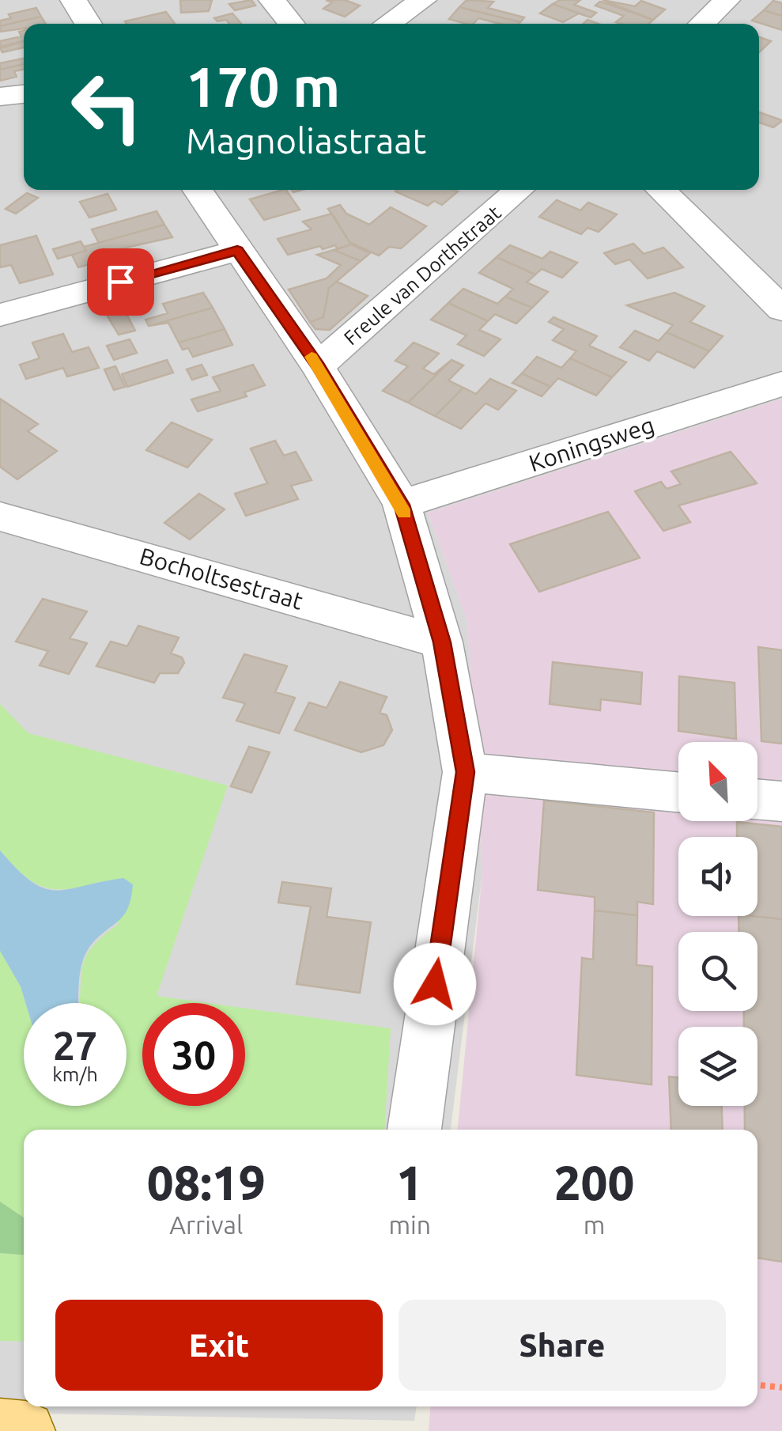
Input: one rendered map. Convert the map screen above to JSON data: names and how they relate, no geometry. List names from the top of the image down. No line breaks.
{"streets":{"street":["Freule van Dorthstraat","Koningsweg","Bocholtsestraat"]},"north":"top left","page":{"turn":["170 m","Magnoliastraat"],"speed":"27 km/h","limit":"30","eta":["08:19","Arrival","1","min","200","m"],"buttons":["Exit","Share"]}}
